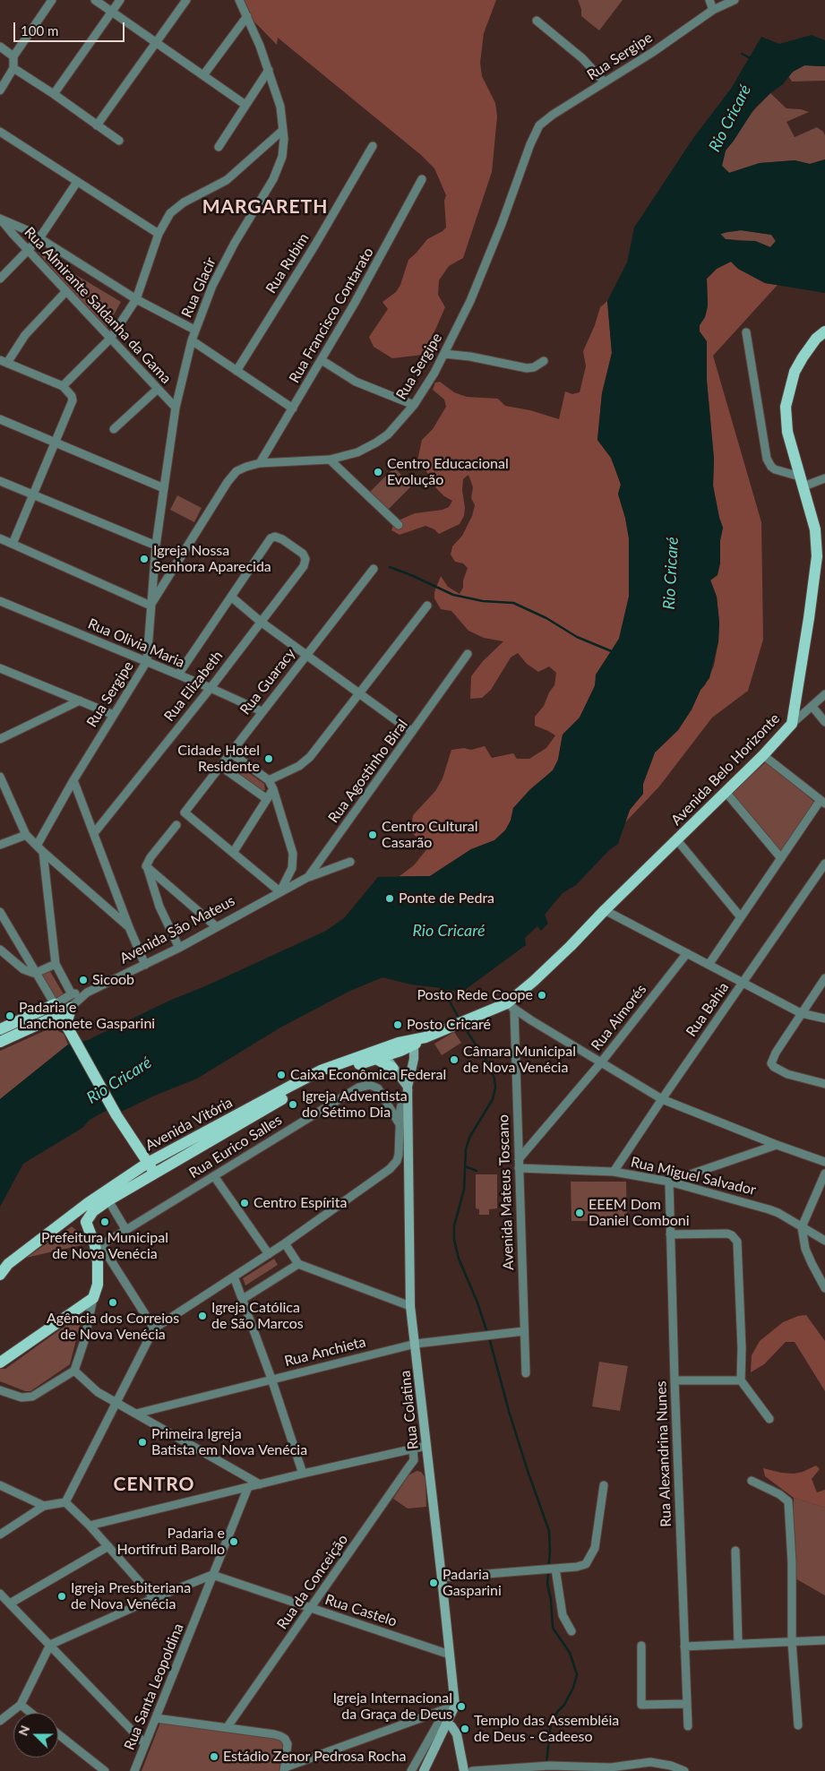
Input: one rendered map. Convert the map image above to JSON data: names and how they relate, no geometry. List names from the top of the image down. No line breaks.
{"streets":{"main road":["Avenida Belo Horizonte","Avenida São Mateus","Avenida Vitória","Rua Colatina"],"street":["Rua Sergipe","Rua Rubim","Rua Glacir","Rua Almirante Saldanha da Gama","Rua Francisco Contarato","Rua Olivia Maria","Rua Guaracy","Rua Elizabeth","Rua Agostinho Biral","Rua Bahia","Rua Aimorés","Rua Eurico Salles","Rua Miguel Salvador","Avenida Mateus Toscano","Rua Anchieta","Rua Alexandrina Nunes","Rua da Conceição","Rua Castelo","Rua Santa Leopoldina"]},"crossings":[["Rua Sergipe","Rua Glacir"],["Rua Sergipe","Rua Francisco Contarato"],["Rua Sergipe","Rua Olivia Maria"],["Rua Glacir","Rua Almirante Saldanha da Gama"],["Rua Olivia Maria","Rua Guaracy"],["Rua Olivia Maria","Rua Elizabeth"],["Avenida Belo Horizonte","Avenida Vitória"],["Avenida Belo Horizonte","Avenida Mateus Toscano"],["Avenida Belo Horizonte","Rua Colatina"],["Rua Agostinho Biral","Avenida São Mateus"],["Rua Bahia","Rua Miguel Salvador"],["Rua Aimorés","Rua Miguel Salvador"],["Rua Aimorés","Avenida Mateus Toscano"],["Avenida Vitória","Rua Colatina"],["Rua Miguel Salvador","Avenida Mateus Toscano"],["Rua Miguel Salvador","Rua Alexandrina Nunes"],["Avenida Mateus Toscano","Rua Anchieta"],["Rua Anchieta","Rua Colatina"],["Rua Colatina","Rua Castelo"],["Rua da Conceição","Rua Castelo"],["Rua Castelo","Rua Santa Leopoldina"]],"districts":["MARGARETH","CENTRO"],"water":["Rio Cricaré"],"places":["Centro Educacional Evolução","Igreja Nossa Senhora Aparecida","Cidade Hotel Residente","Centro Cultural Casarão","Ponte de Pedra","Sicoob","Posto Rede Coope","Padaria e Lanchonete Gasparini","Posto Cricaré","Câmara Municipal de Nova Venécia","Caixa Econômica Federal","Igreja Adventista do Sétimo Dia","Centro Espírita","EEEM Dom Daniel Comboni","Prefeitura Municipal de Nova Venécia","Agência dos Correios de Nova Venécia","Igreja Católica de São Marcos","Primeira Igreja Batista em Nova Venécia","Padaria e Hortifruti Barollo","Padaria Gasparini","Igreja Presbiteriana de Nova Venécia","Igreja Internacional da Graça de Deus","Templo das Assembléia de Deus - Cadeeso","Estádio Zenor Pedrosa Rocha"],"scale_bar":"100 m","north":"left"}
